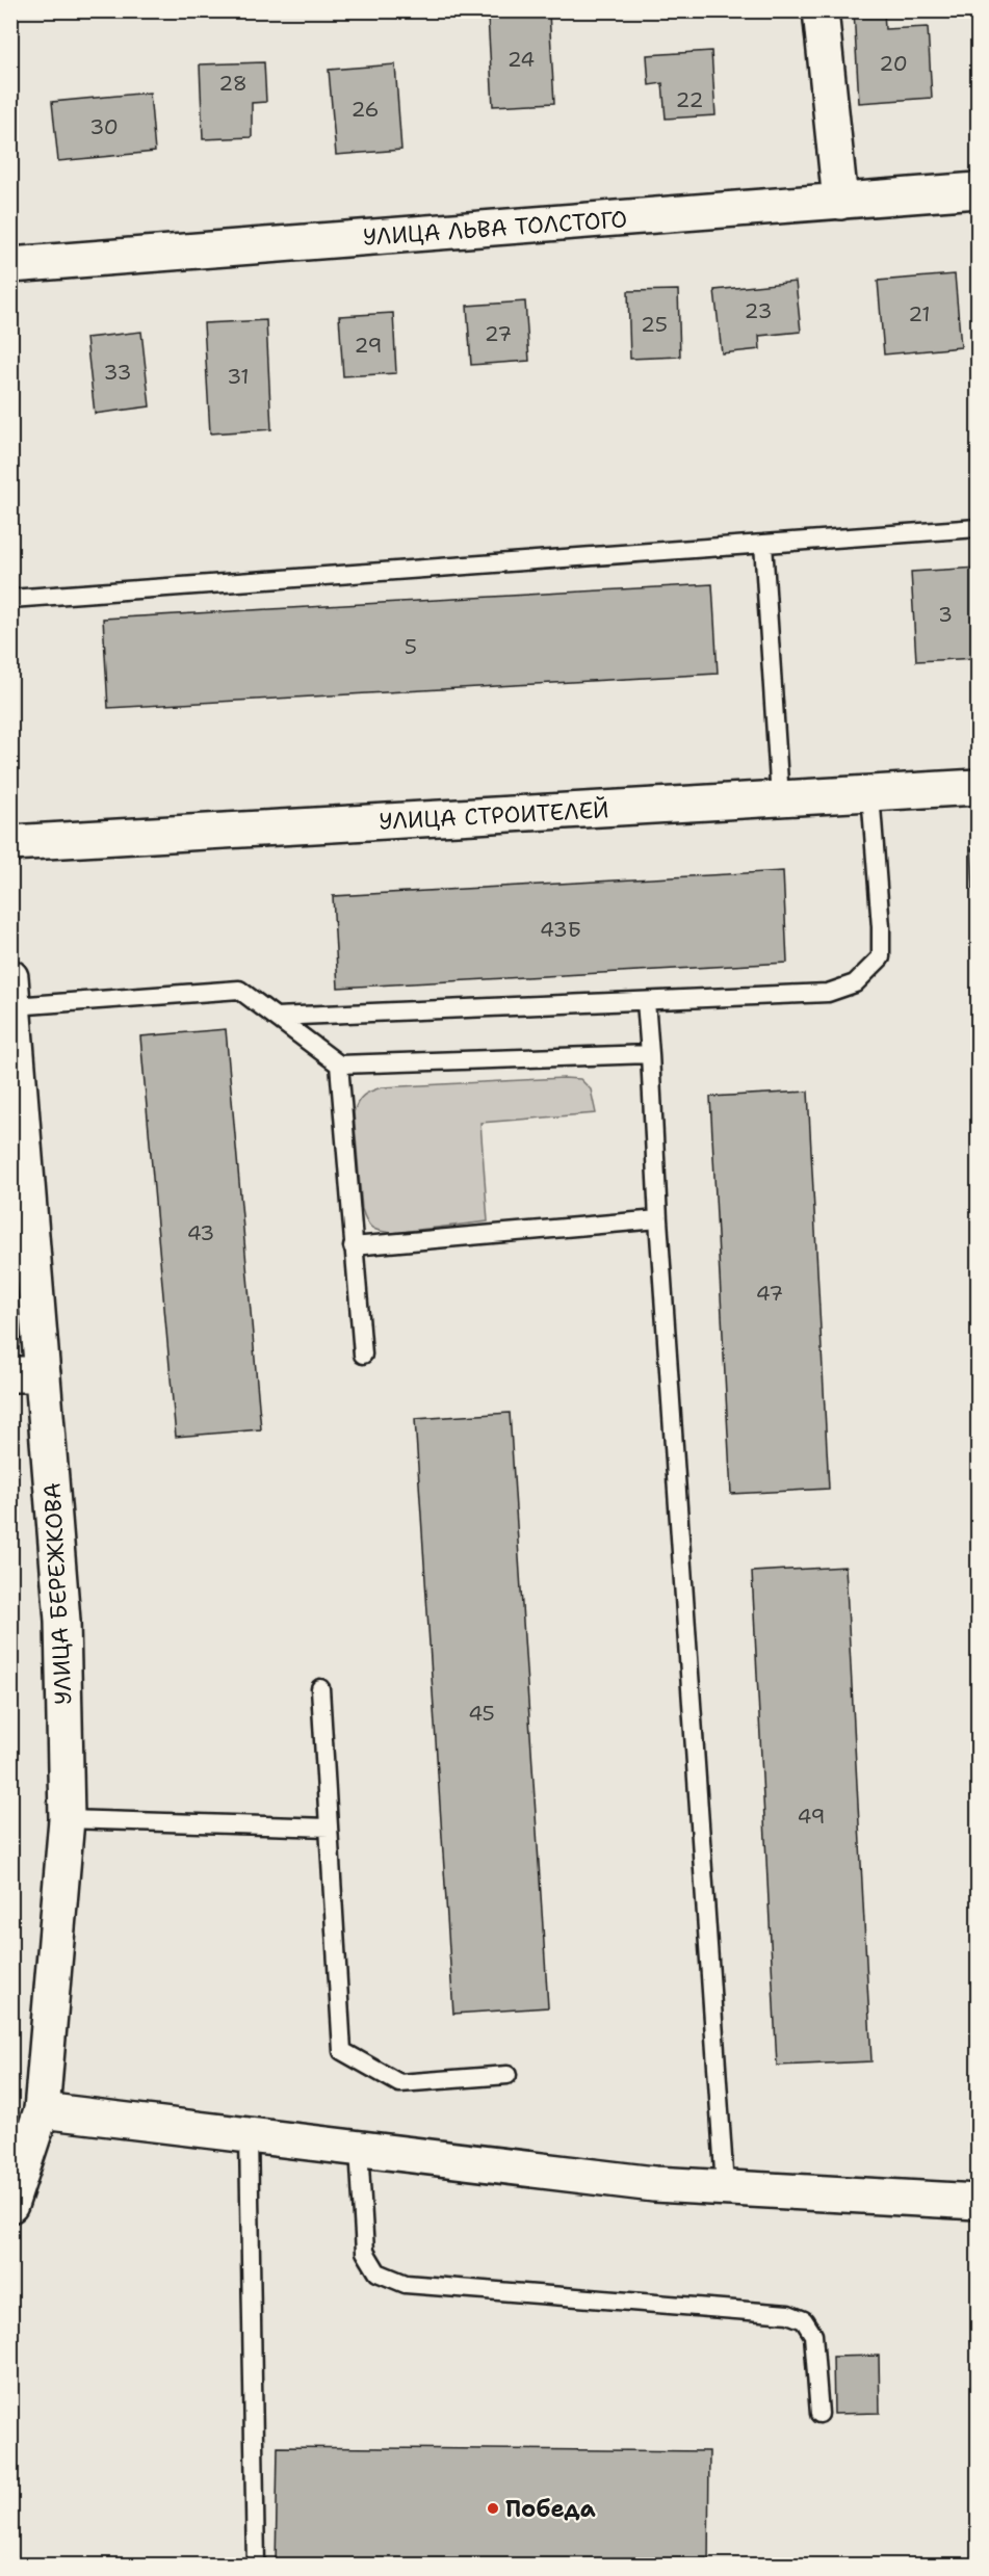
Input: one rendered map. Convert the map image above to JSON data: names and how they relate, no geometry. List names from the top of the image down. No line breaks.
{"streets":{"street":["УЛИЦА ЛЬВА ТОЛСТОГО","УЛИЦА СТРОИТЕЛЕЙ","УЛИЦА БЕРЕЖКОВА"]},"places":["Победа"],"house_numbers":["24","20","28","22","26","30","23","21","25","27","29","33","31","3","5","43Б","43","47","45","49"]}
